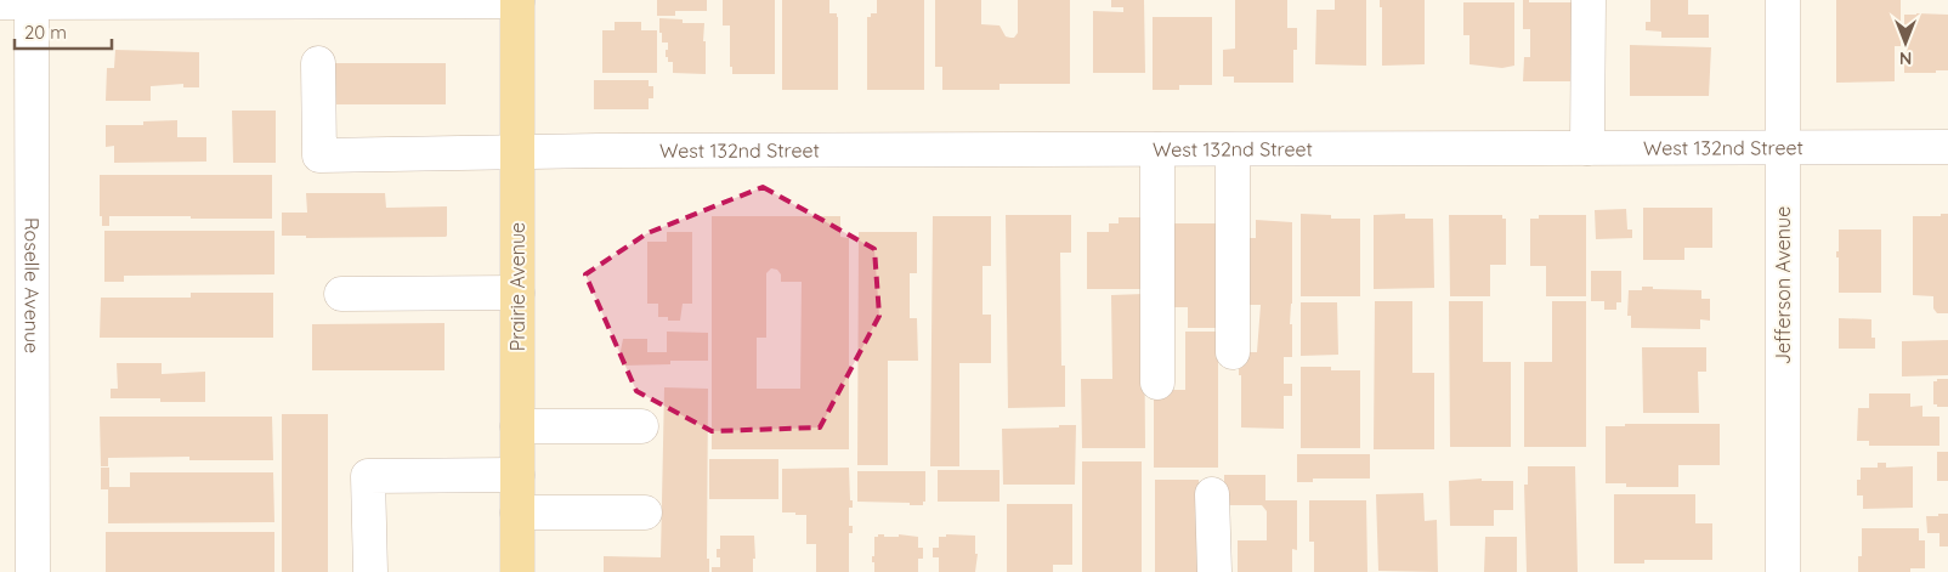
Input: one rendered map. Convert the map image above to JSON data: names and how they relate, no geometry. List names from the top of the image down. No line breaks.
{"streets":{"main road":["Prairie Avenue"],"street":["West 132nd Street","Jefferson Avenue","Roselle Avenue"]},"crossings":[["West 132nd Street","Jefferson Avenue"],["West 132nd Street","Prairie Avenue"]],"scale_bar":"20 m","north":"bottom"}
